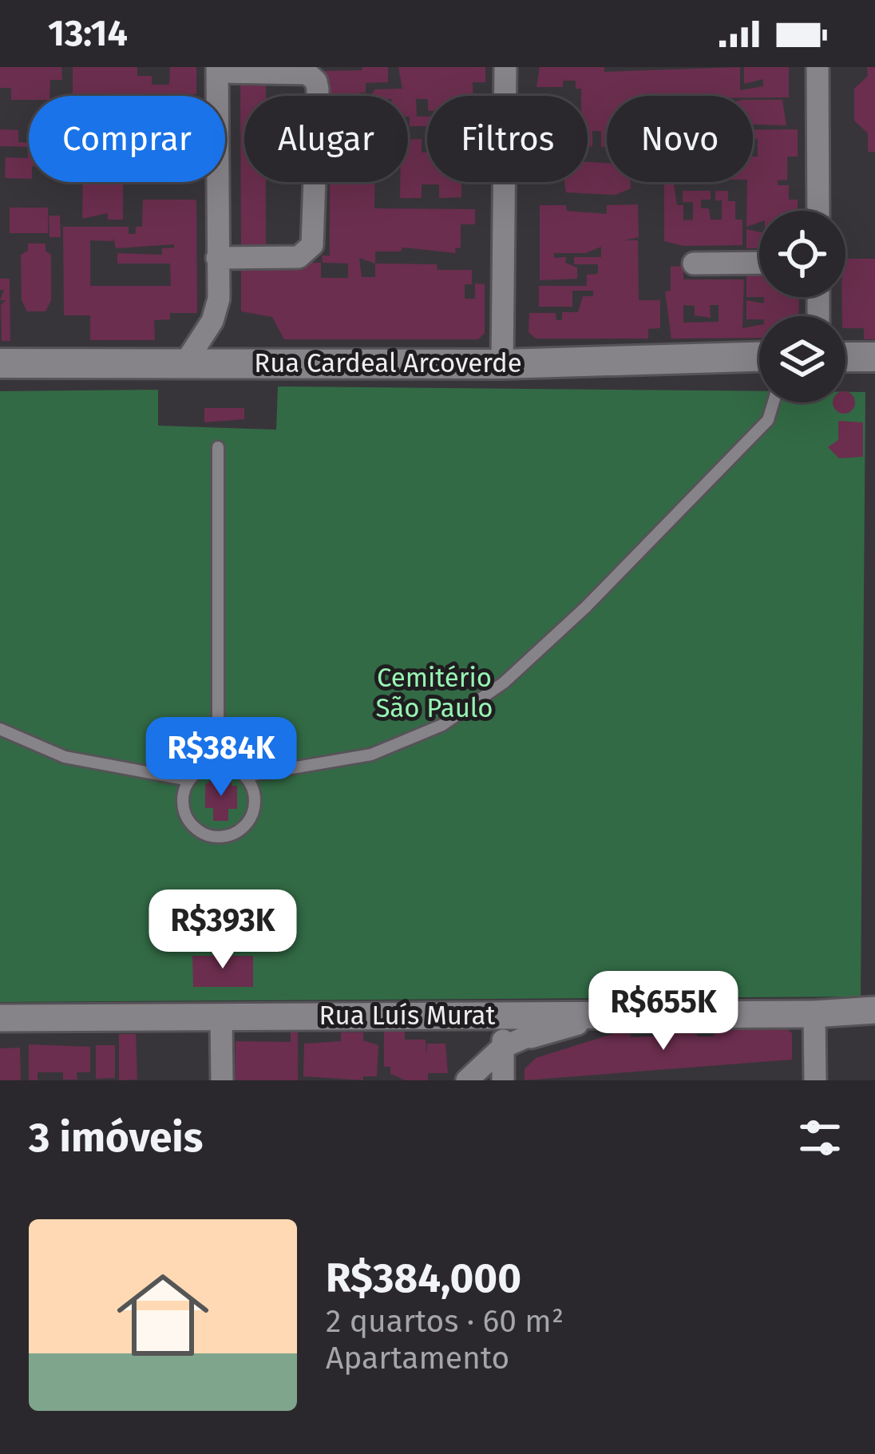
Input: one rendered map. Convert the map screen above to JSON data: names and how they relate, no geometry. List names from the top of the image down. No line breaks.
{"streets":{"main road":["Rua Cardeal Arcoverde"],"street":["Rua Luís Murat"]},"parks":["Cemitério São Paulo"],"page":{"status":"13:14","chip":["Comprar","Alugar","Filtros","Novo"],"price":["R$384K","R$393K","R$655K"],"heading":"3 imóveis","list":[{"name":"R$384,000","note":"2 quartos · 60 m² · Apartamento"}]}}
